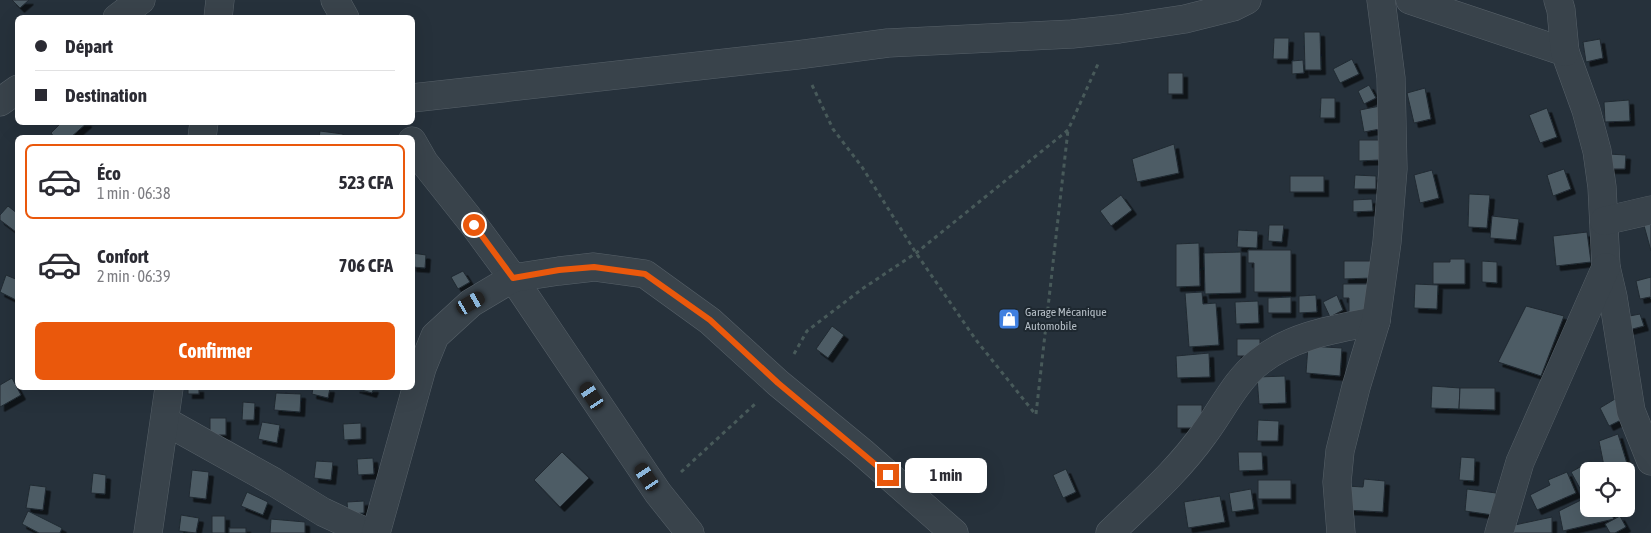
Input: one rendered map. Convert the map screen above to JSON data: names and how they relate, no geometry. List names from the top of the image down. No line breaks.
{"places":{"shop":["Garage Mécanique Automobile"]},"page":{"banner":["Départ","Destination"],"list":[{"name":"Éco","note":"1 min · 06:38","value":"523 CFA"},{"name":"Confort","note":"2 min · 06:39","value":"706 CFA"}],"buttons":"Confirmer","bubble":"1 min"}}
